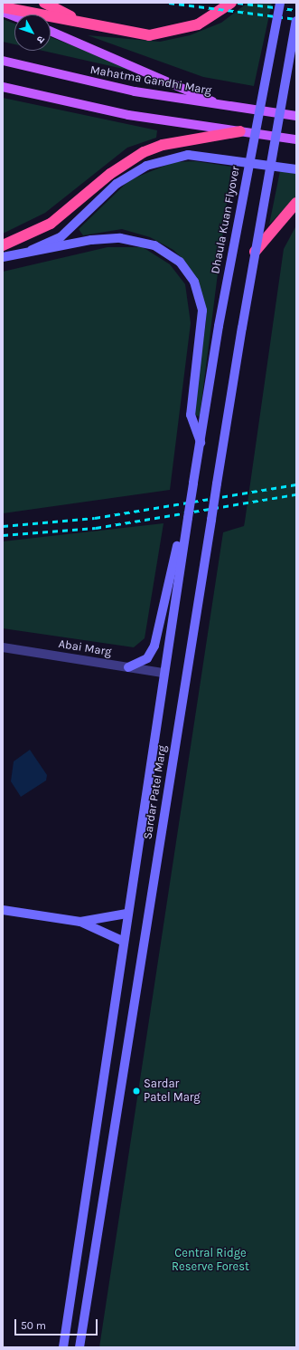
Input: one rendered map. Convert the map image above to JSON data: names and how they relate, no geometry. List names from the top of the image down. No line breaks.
{"streets":{"main road":["Mahatma Gandhi Marg","Dhaula Kuan Flyover","Sardar Patel Marg"],"street":["Abai Marg"]},"crossings":[["Dhaula Kuan Flyover","Sardar Patel Marg"],["Abai Marg","Sardar Patel Marg"]],"parks":["Central Ridge Reserve Forest"],"places":["Sardar Patel Marg"],"scale_bar":"50 m","north":"bottom right"}
